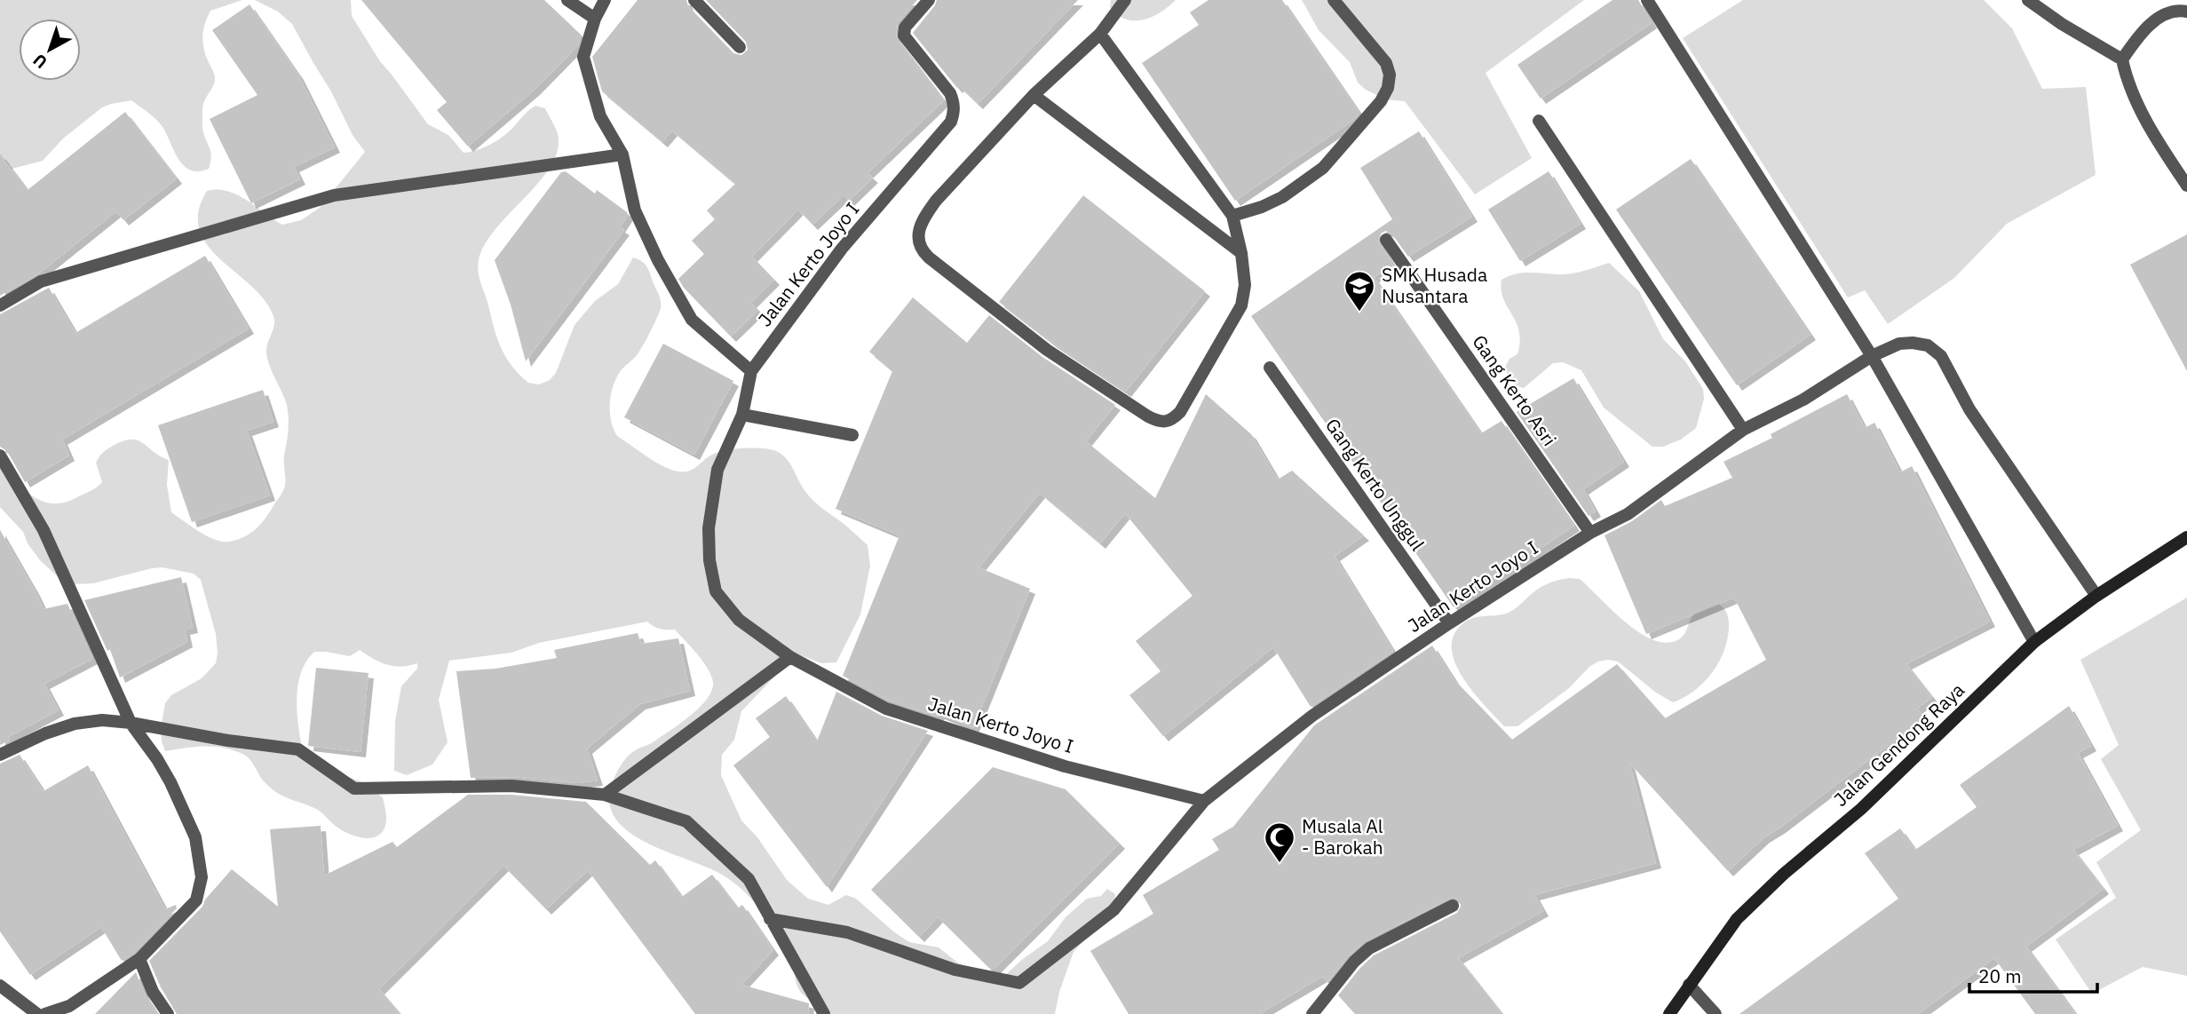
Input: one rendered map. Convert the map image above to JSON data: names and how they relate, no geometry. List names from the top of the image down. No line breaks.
{"streets":{"main road":["Jalan Gendong Raya"],"street":["Jalan Kerto Joyo I","Gang Kerto Asri","Gang Kerto Unggul"]},"crossings":[["Jalan Kerto Joyo I","Gang Kerto Asri"],["Jalan Kerto Joyo I","Gang Kerto Unggul"],["Jalan Kerto Joyo I","Jalan Gendong Raya"]],"places":{"school or university":["SMK Husada Nusantara"],"mosque":["Musala Al - Barokah"]},"scale_bar":"20 m","north":"bottom left"}
